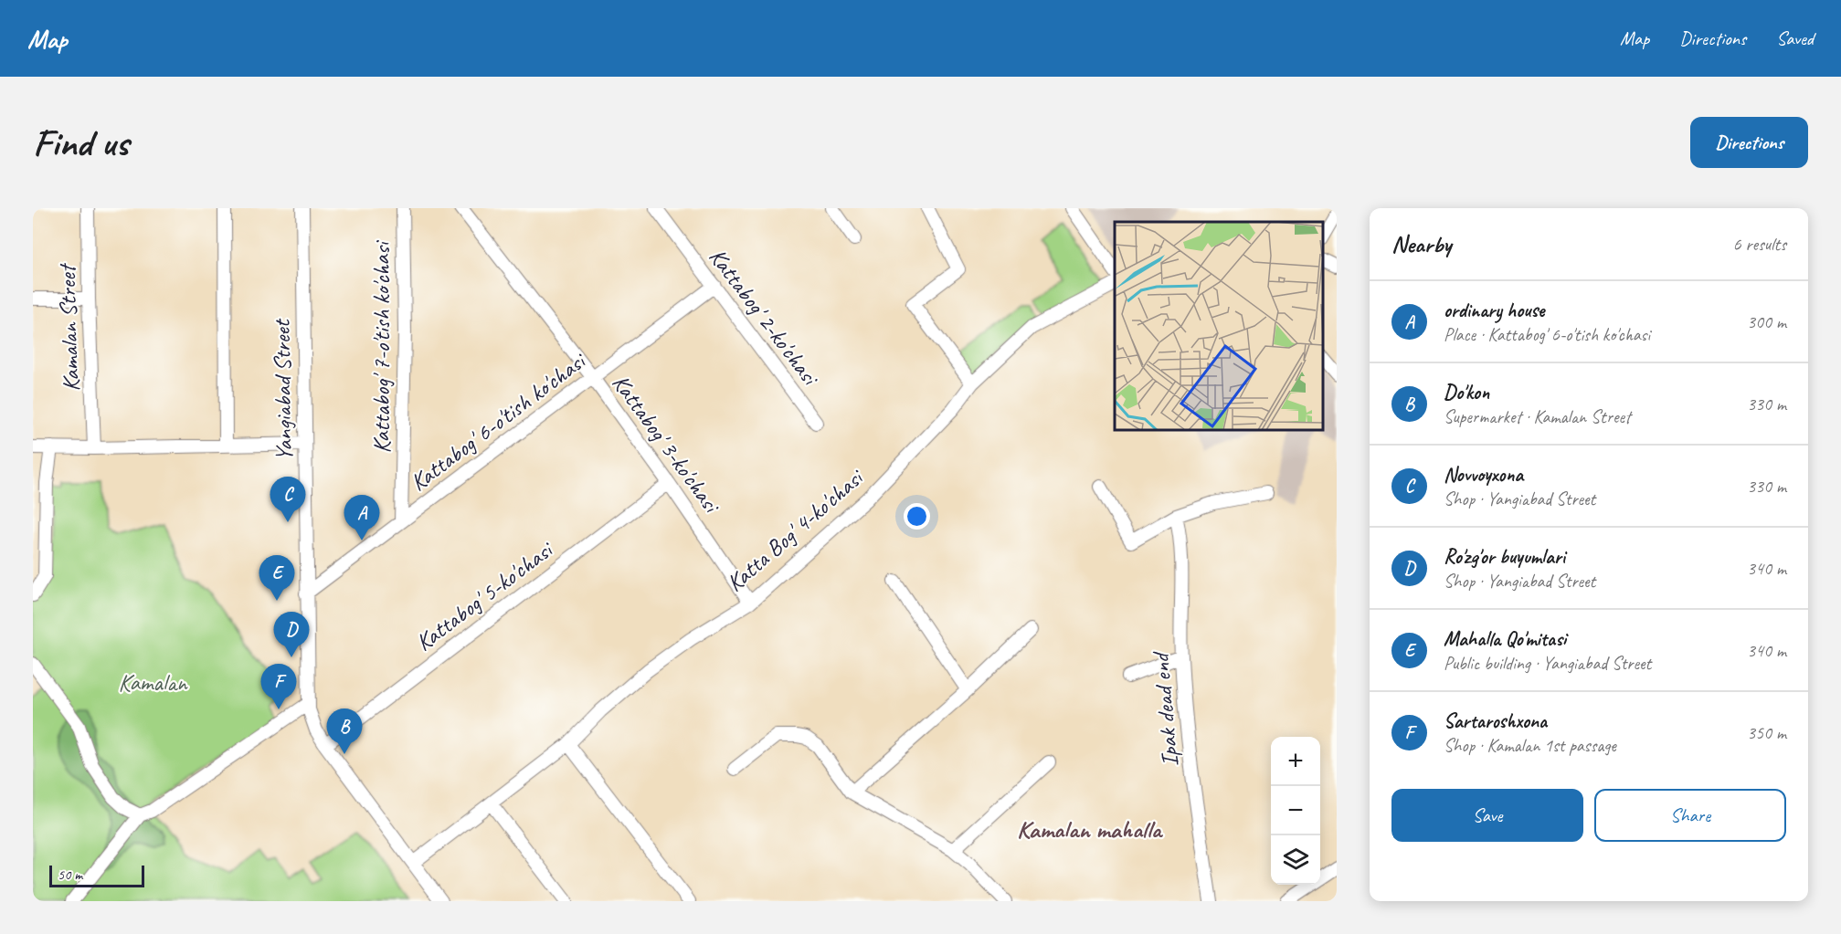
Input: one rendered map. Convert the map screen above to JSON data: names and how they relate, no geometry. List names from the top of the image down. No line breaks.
{"streets":{"street":["Kattabog' 2-ko'chasi","Kamalan Street","Kattabog' 7-o'tish ko'chasi","Yangiabad Street","Kattabog' 6-o'tish ko'chasi","Kattabog' 3-ko'chasi","Katta Bog' 4-ko'chasi","Kattabog' 5-ko'chasi","Ipak dead end"]},"crossings":[["Kattabog' 2-ko'chasi","Kattabog' 6-o'tish ko'chasi"],["Kattabog' 7-o'tish ko'chasi","Kattabog' 6-o'tish ko'chasi"],["Yangiabad Street","Kattabog' 6-o'tish ko'chasi"],["Kattabog' 6-o'tish ko'chasi","Kattabog' 3-ko'chasi"],["Kattabog' 3-ko'chasi","Katta Bog' 4-ko'chasi"],["Kattabog' 3-ko'chasi","Kattabog' 5-ko'chasi"]],"districts":["Kamalan mahalla"],"parks":["Kamalan"],"scale_bar":"50 m","page":{"header":"Map","nav":["Map","Directions","Saved"],"buttons":["Directions",["Save","Share"]],"title":"Find us","heading":["Nearby","6 results"],"list":[{"mark":"A","name":"ordinary house","note":"Place · Kattabog' 6-o'tish ko'chasi","value":"300 m"},{"mark":"B","name":"Do'kon","note":"Supermarket · Kamalan Street","value":"330 m"},{"mark":"C","name":"Novvoyxona","note":"Shop · Yangiabad Street","value":"330 m"},{"mark":"D","name":"Ro'zg'or buyumlari","note":"Shop · Yangiabad Street","value":"340 m"},{"mark":"E","name":"Mahalla Qo'mitasi","note":"Public building · Yangiabad Street","value":"340 m"},{"mark":"F","name":"Sartaroshxona","note":"Shop · Kamalan 1st passage","value":"350 m"}],"pins":["C","A","E","D","F","B"],"map_buttons":["+","−"],"scale":"50 m"}}
